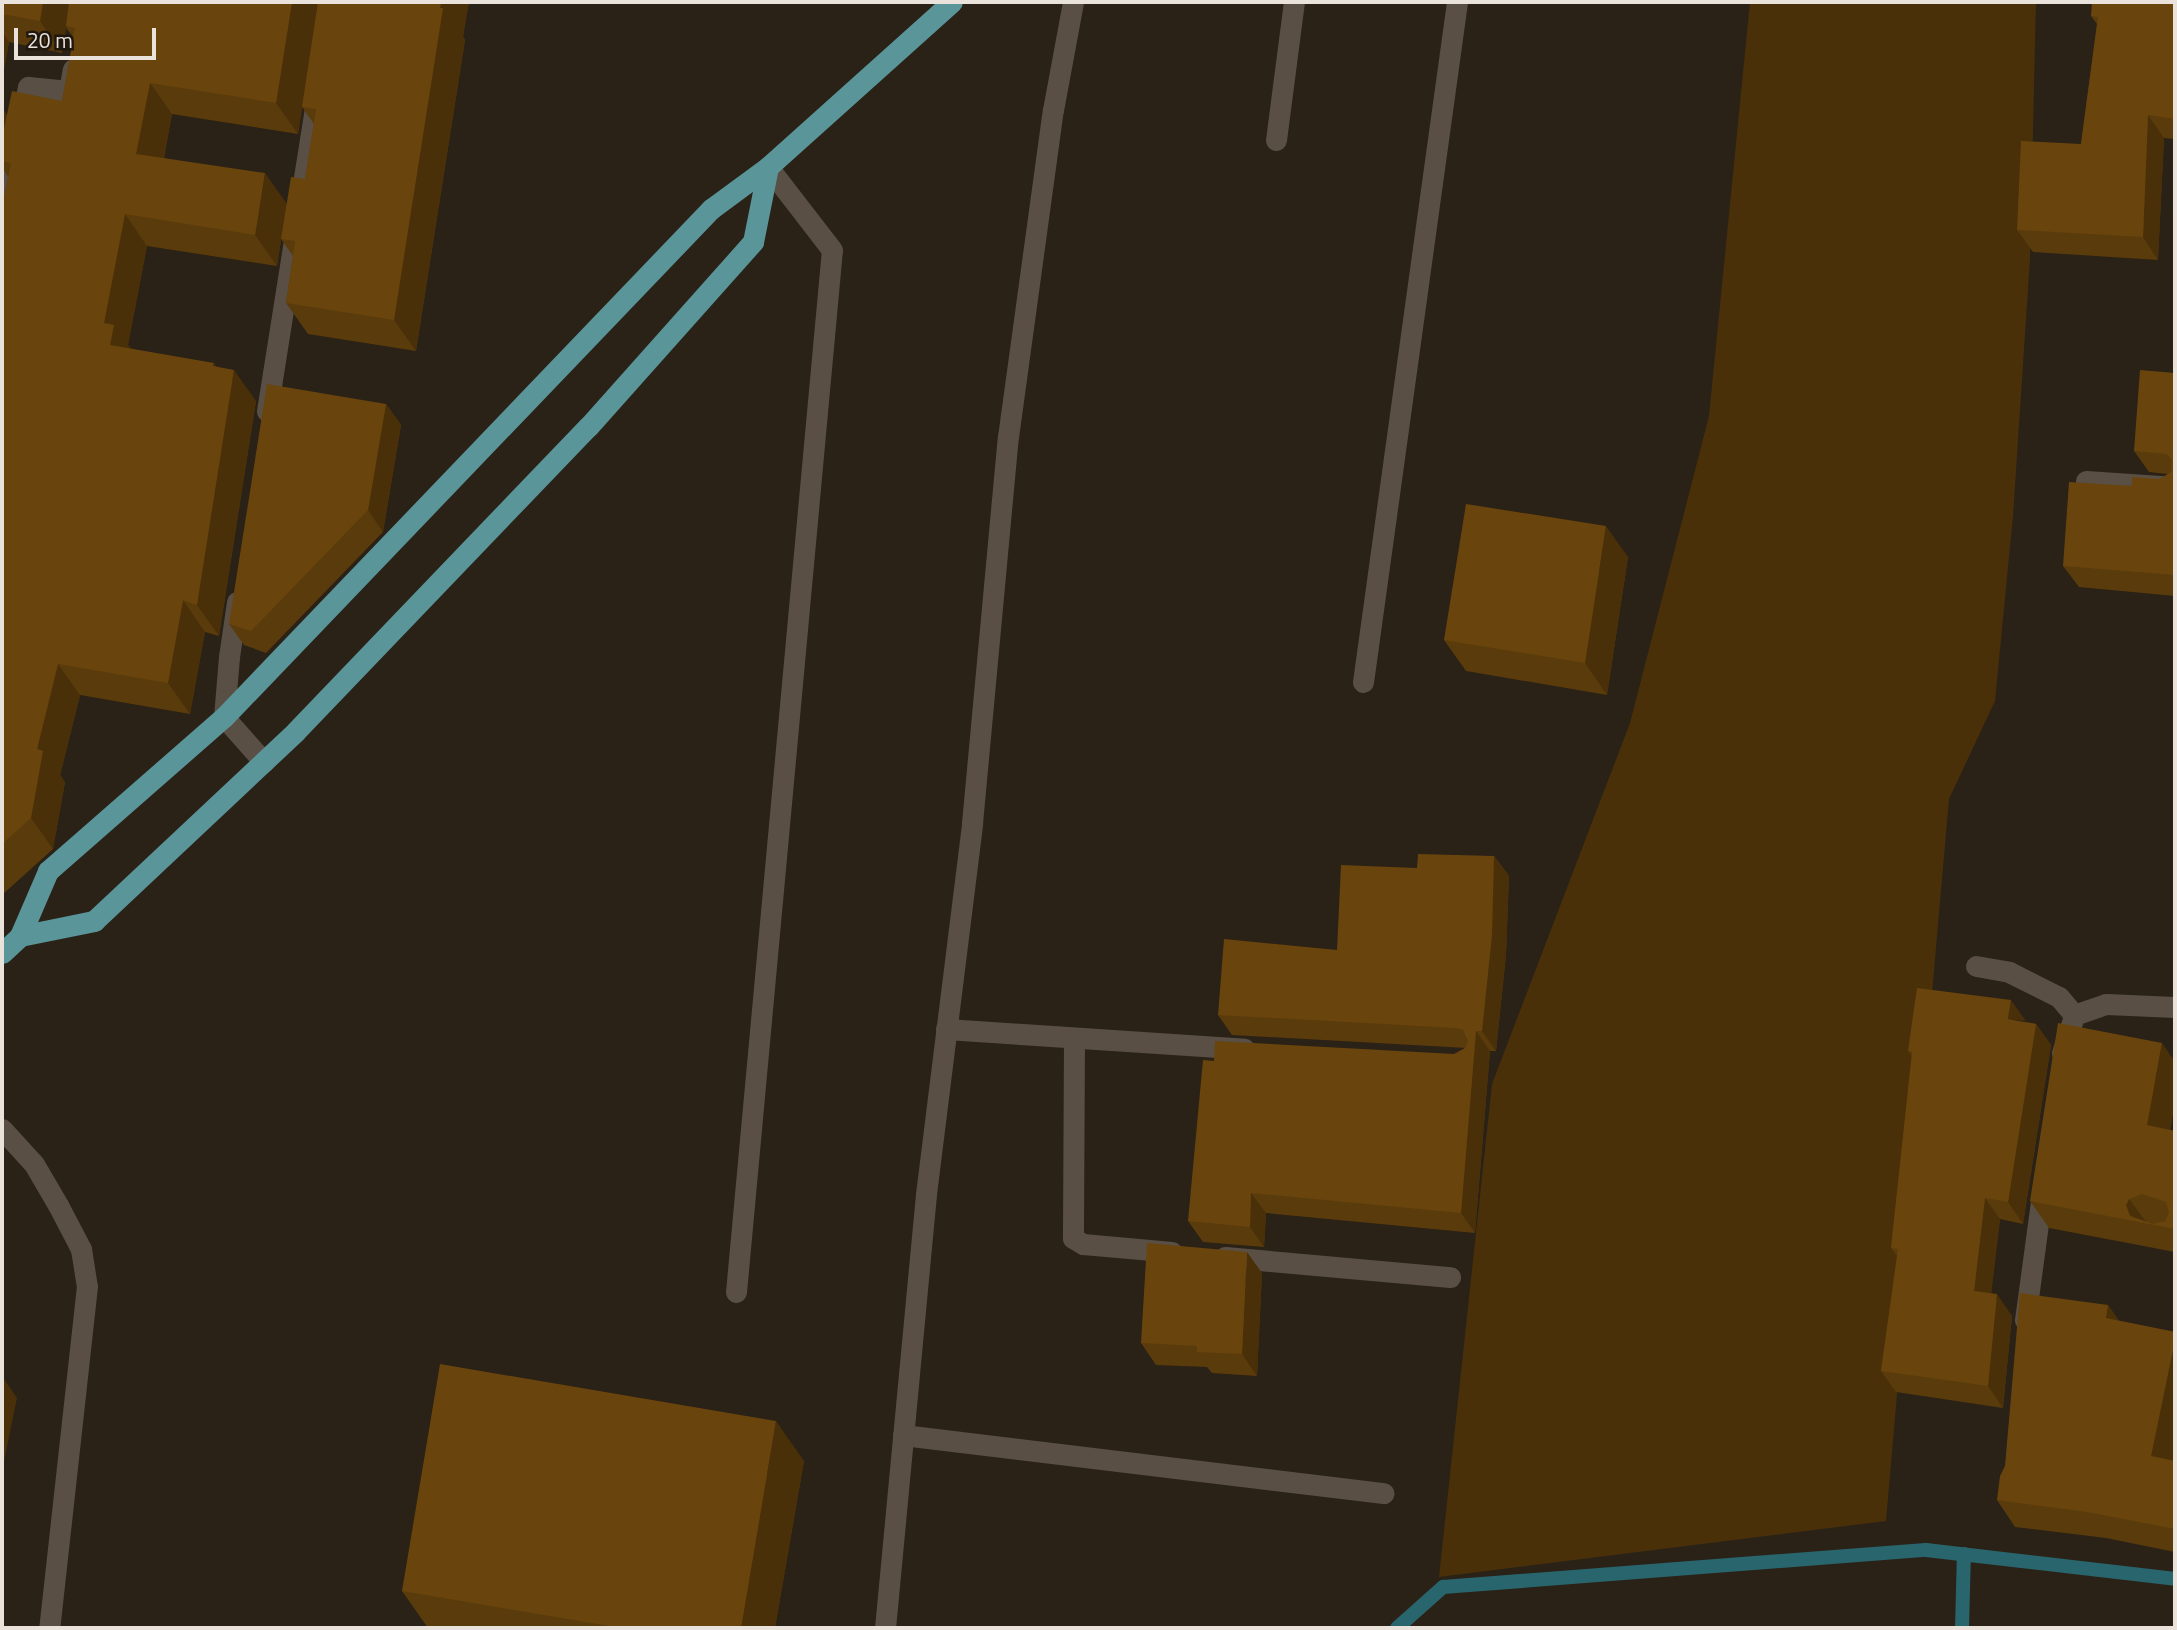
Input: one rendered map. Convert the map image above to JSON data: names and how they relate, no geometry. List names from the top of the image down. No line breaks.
{"scale_bar":"20 m"}
